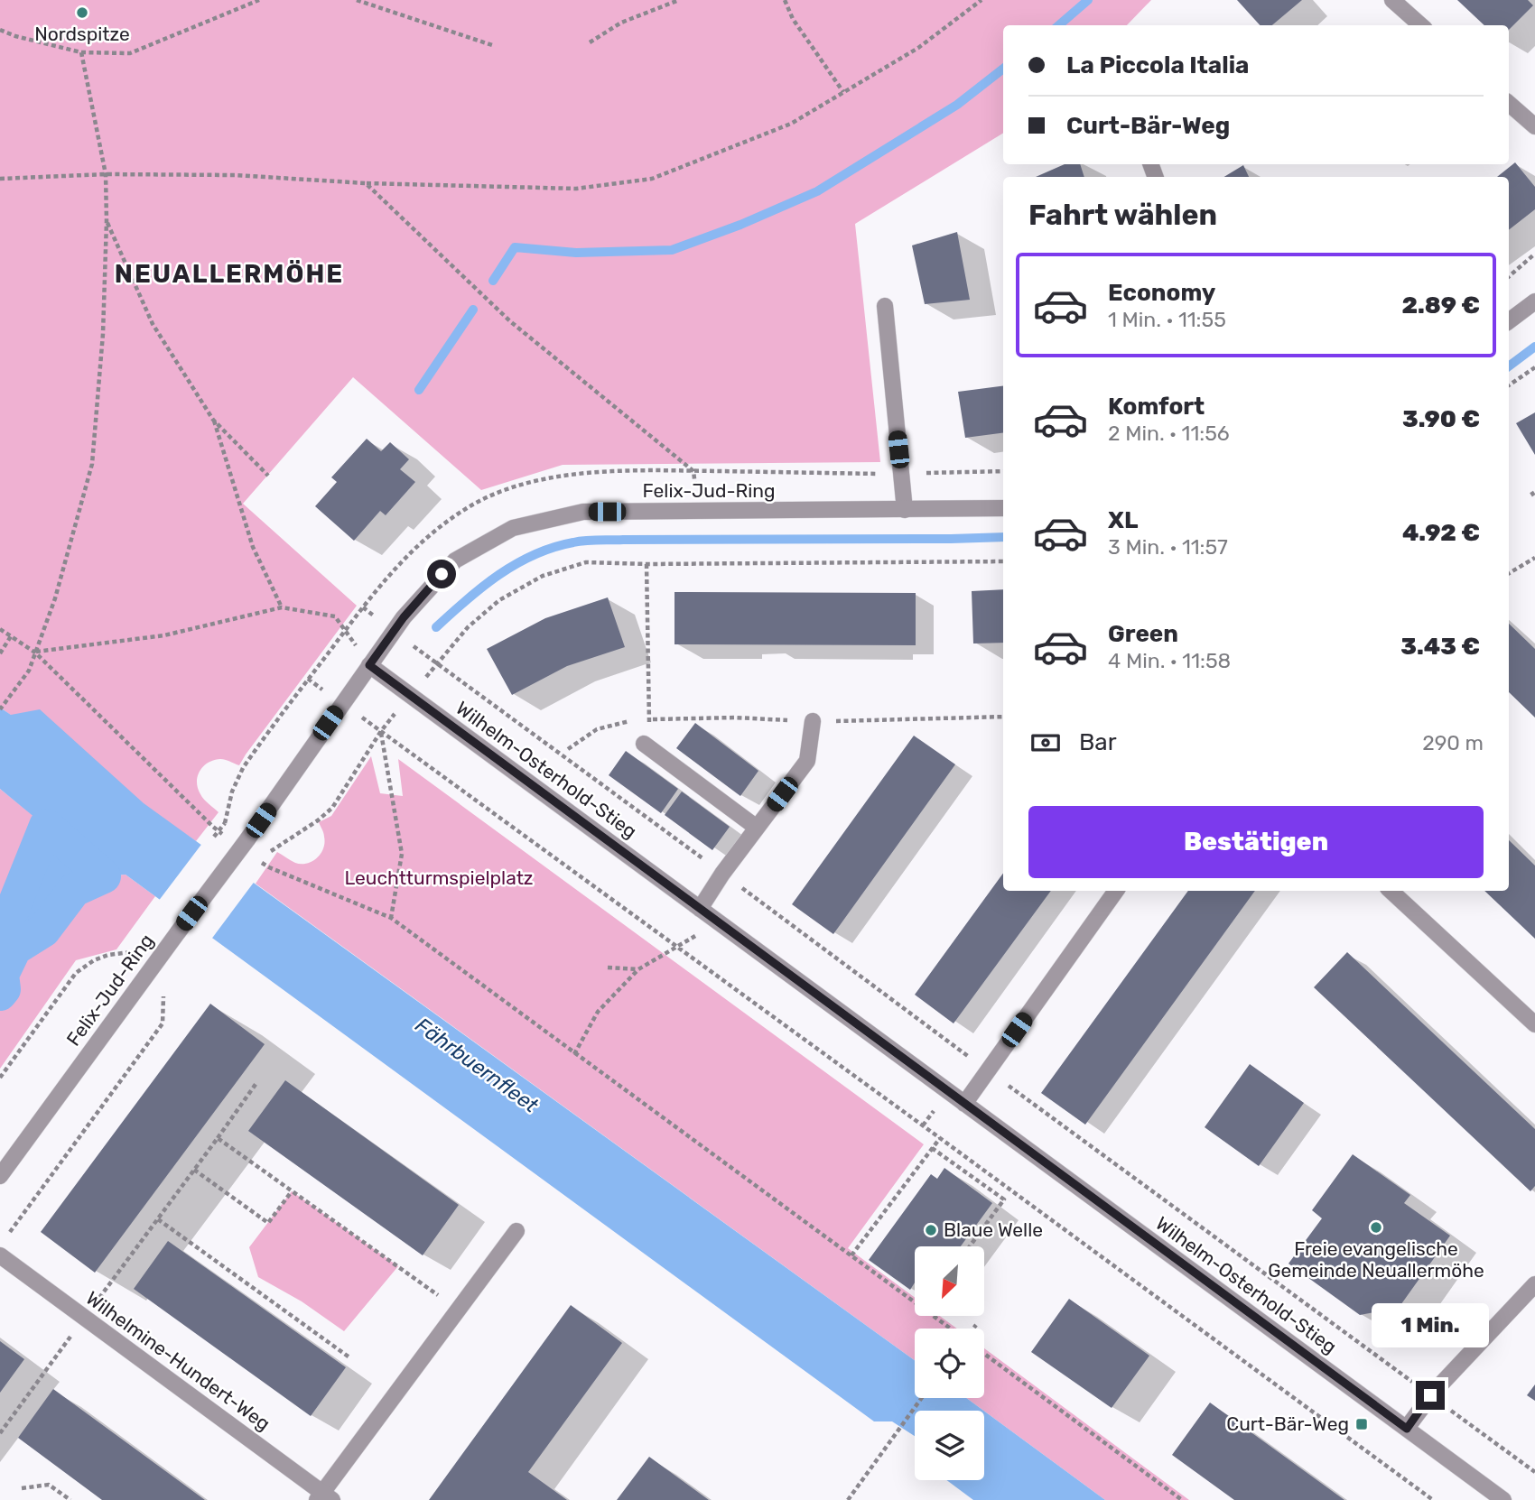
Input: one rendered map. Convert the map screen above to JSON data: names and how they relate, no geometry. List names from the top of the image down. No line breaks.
{"streets":{"street":["Felix-Jud-Ring","Wilhelm-Osterhold-Stieg","Wilhelmine-Hundert-Weg"]},"crossings":[["Felix-Jud-Ring","Wilhelm-Osterhold-Stieg"]],"districts":["NEUALLERMÖHE"],"water":["Fährbuernfleet"],"parks":["Leuchtturmspielplatz"],"places":{"other":["Nordspitze","Freie evangelische Gemeinde Neuallermöhe","Blaue Welle"],"transit":["Curt-Bär-Weg"]},"north":"bottom left","page":{"banner":["La Piccola Italia","Curt-Bär-Weg"],"heading":"Fahrt wählen","list":[{"name":"Economy","note":"1 Min. · 11:55","value":"2.89 €"},{"name":"Komfort","note":"2 Min. · 11:56","value":"3.90 €"},{"name":"XL","note":"3 Min. · 11:57","value":"4.92 €"},{"name":"Green","note":"4 Min. · 11:58","value":"3.43 €"}],"pay":["Bar","290 m"],"buttons":"Bestätigen","bubble":"1 Min."}}
